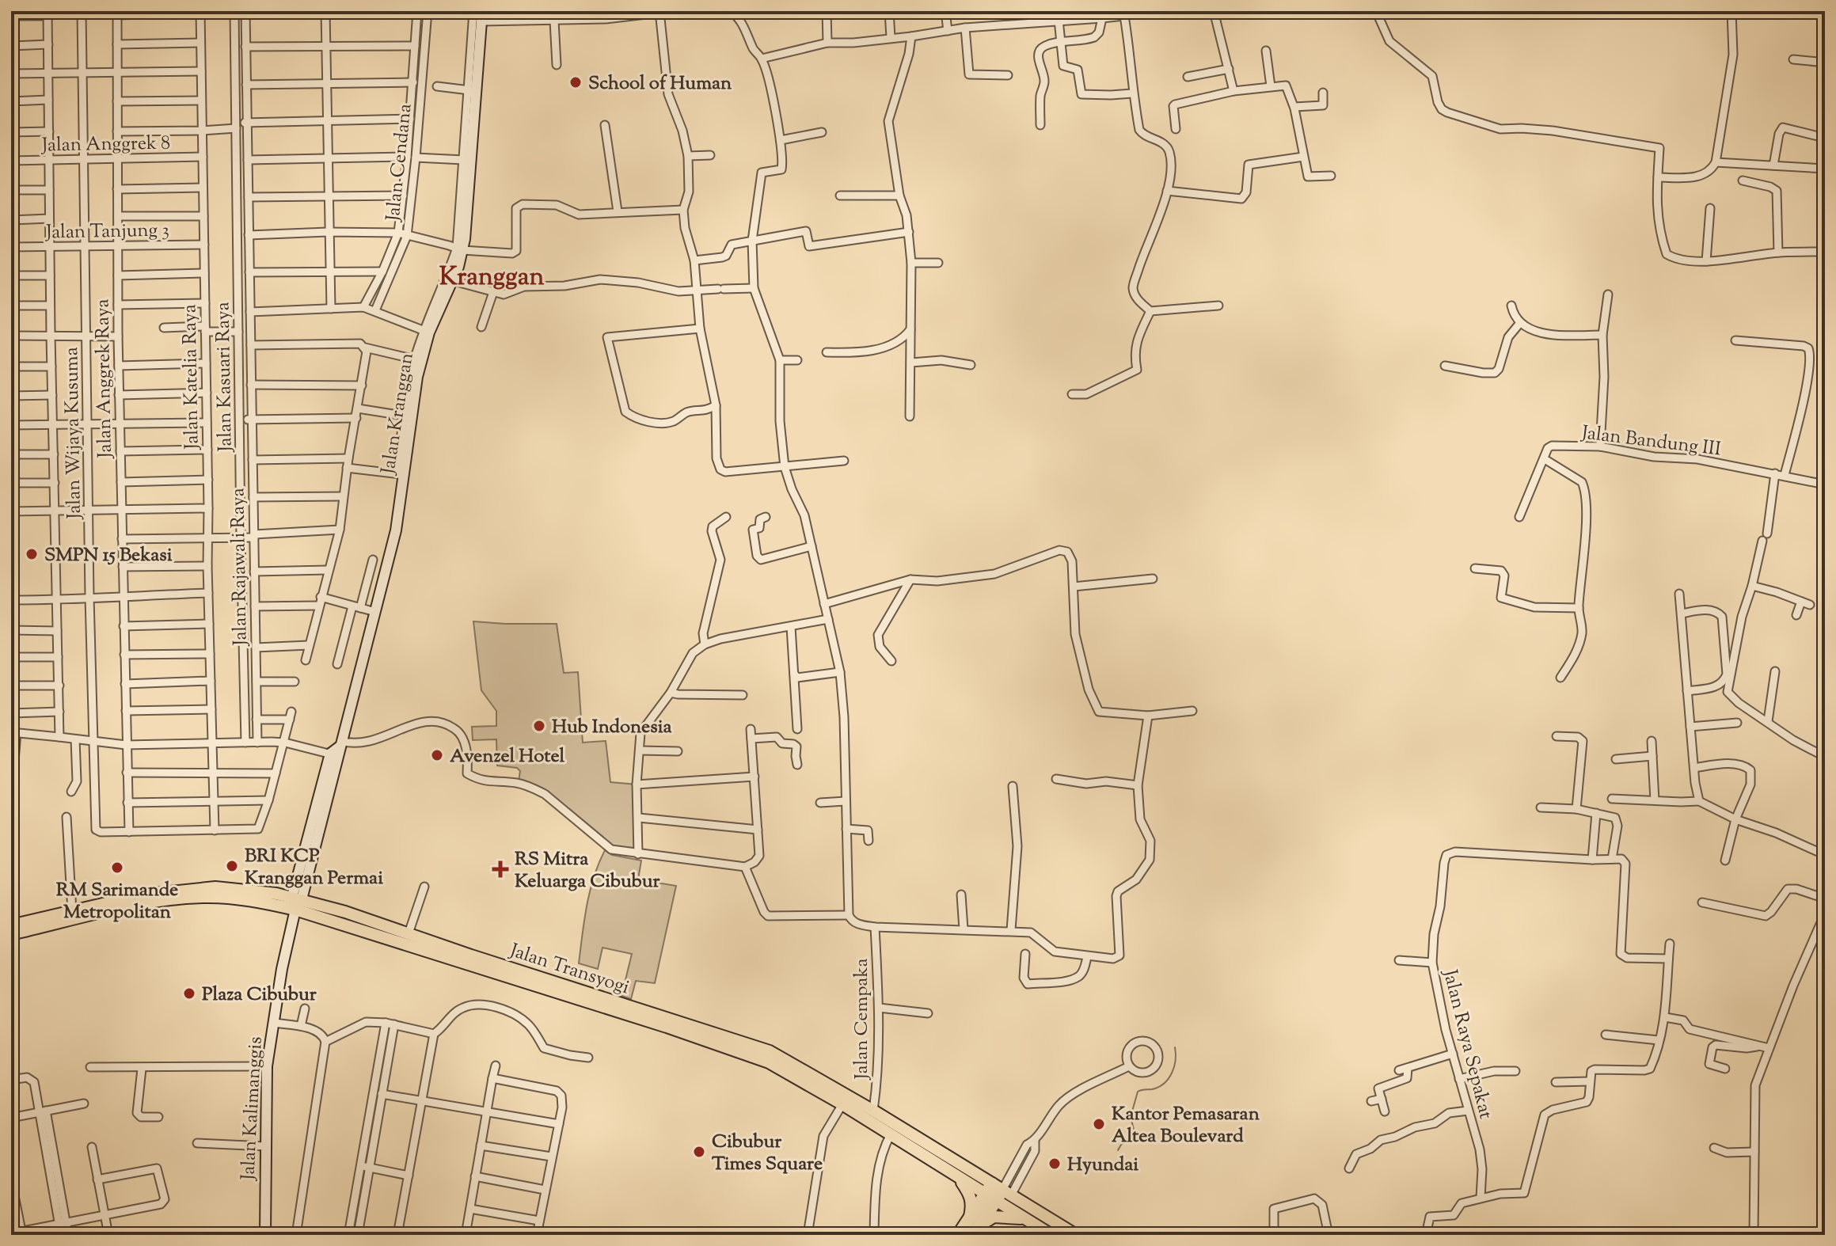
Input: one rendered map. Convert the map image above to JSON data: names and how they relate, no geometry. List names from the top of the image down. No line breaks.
{"streets":{"highway":["Jalan Transyogi"],"main road":["Jalan Kranggan","Jalan Kalimanggis"],"street":["Jalan Anggrek 8","Jalan Cendana","Jalan Tanjung 3","Jalan Katelia Raya","Jalan Kasuari Raya","Jalan Anggrek Raya","Jalan Wijaya Kusuma","Jalan Bandung III","Jalan Rajawali Raya","Jalan Cempaka","Jalan Raya Sepakat"]},"crossings":[["Jalan Anggrek 8","Jalan Katelia Raya"],["Jalan Anggrek 8","Jalan Anggrek Raya"],["Jalan Anggrek 8","Jalan Wijaya Kusuma"],["Jalan Tanjung 3","Jalan Katelia Raya"],["Jalan Tanjung 3","Jalan Anggrek Raya"],["Jalan Tanjung 3","Jalan Wijaya Kusuma"],["Jalan Katelia Raya","Jalan Wijaya Kusuma"],["Jalan Anggrek Raya","Jalan Wijaya Kusuma"],["Jalan Kranggan","Jalan Transyogi"],["Jalan Kranggan","Jalan Kalimanggis"],["Jalan Wijaya Kusuma","Jalan Rajawali Raya"],["Jalan Transyogi","Jalan Cempaka"],["Jalan Transyogi","Jalan Kalimanggis"]],"districts":["Kranggan"],"places":{"other":["School of Human","SMPN 15 Bekasi","Hub Indonesia","Avenzel Hotel","BRI KCP Kranggan Permai","RM Sarimande Metropolitan","Plaza Cibubur","Kantor Pemasaran Altea Boulevard","Cibubur Times Square","Hyundai"],"health":["RS Mitra Keluarga Cibubur"]}}
